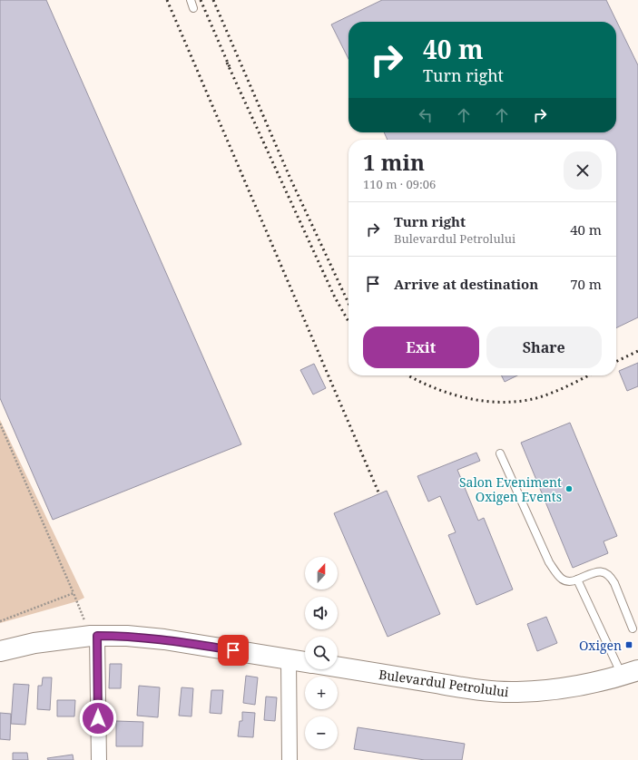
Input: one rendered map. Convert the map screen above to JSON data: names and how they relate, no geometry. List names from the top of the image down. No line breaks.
{"streets":{"street":["Bulevardul Petrolului"]},"places":{"other":["Salon Eveniment Oxigen Events"],"transit":["Oxigen"]},"north":"top","page":{"turn":["40 m","Turn right"],"heading":["1 min","110 m · 09:06"],"list":[{"name":"Turn right","note":"Bulevardul Petrolului","value":"40 m"},{"name":"Arrive at destination","value":"70 m"}],"buttons":["Exit","Share"],"map_buttons":["+","−"]}}
